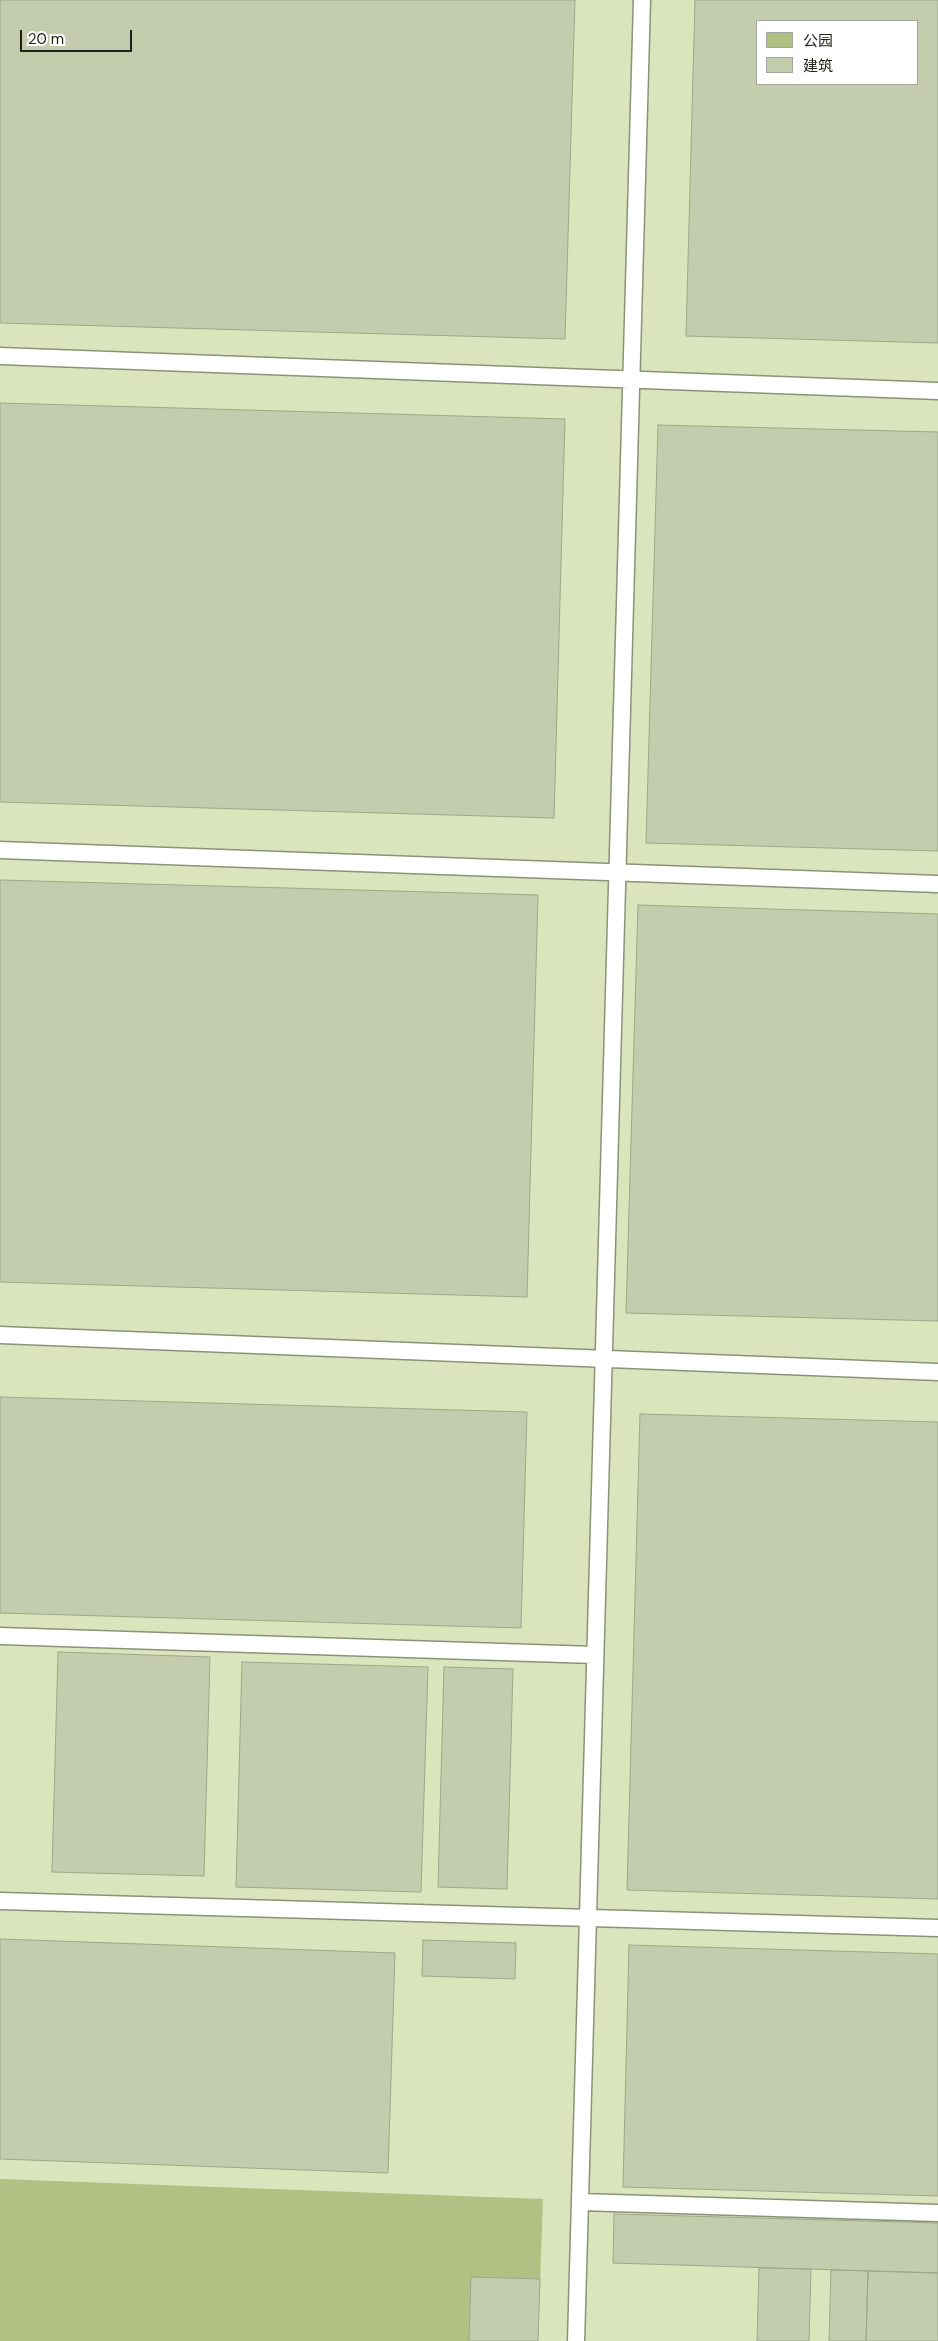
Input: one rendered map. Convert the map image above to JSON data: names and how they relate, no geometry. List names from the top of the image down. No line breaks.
{"legend":["公园","建筑"],"scale_bar":"20 m"}
